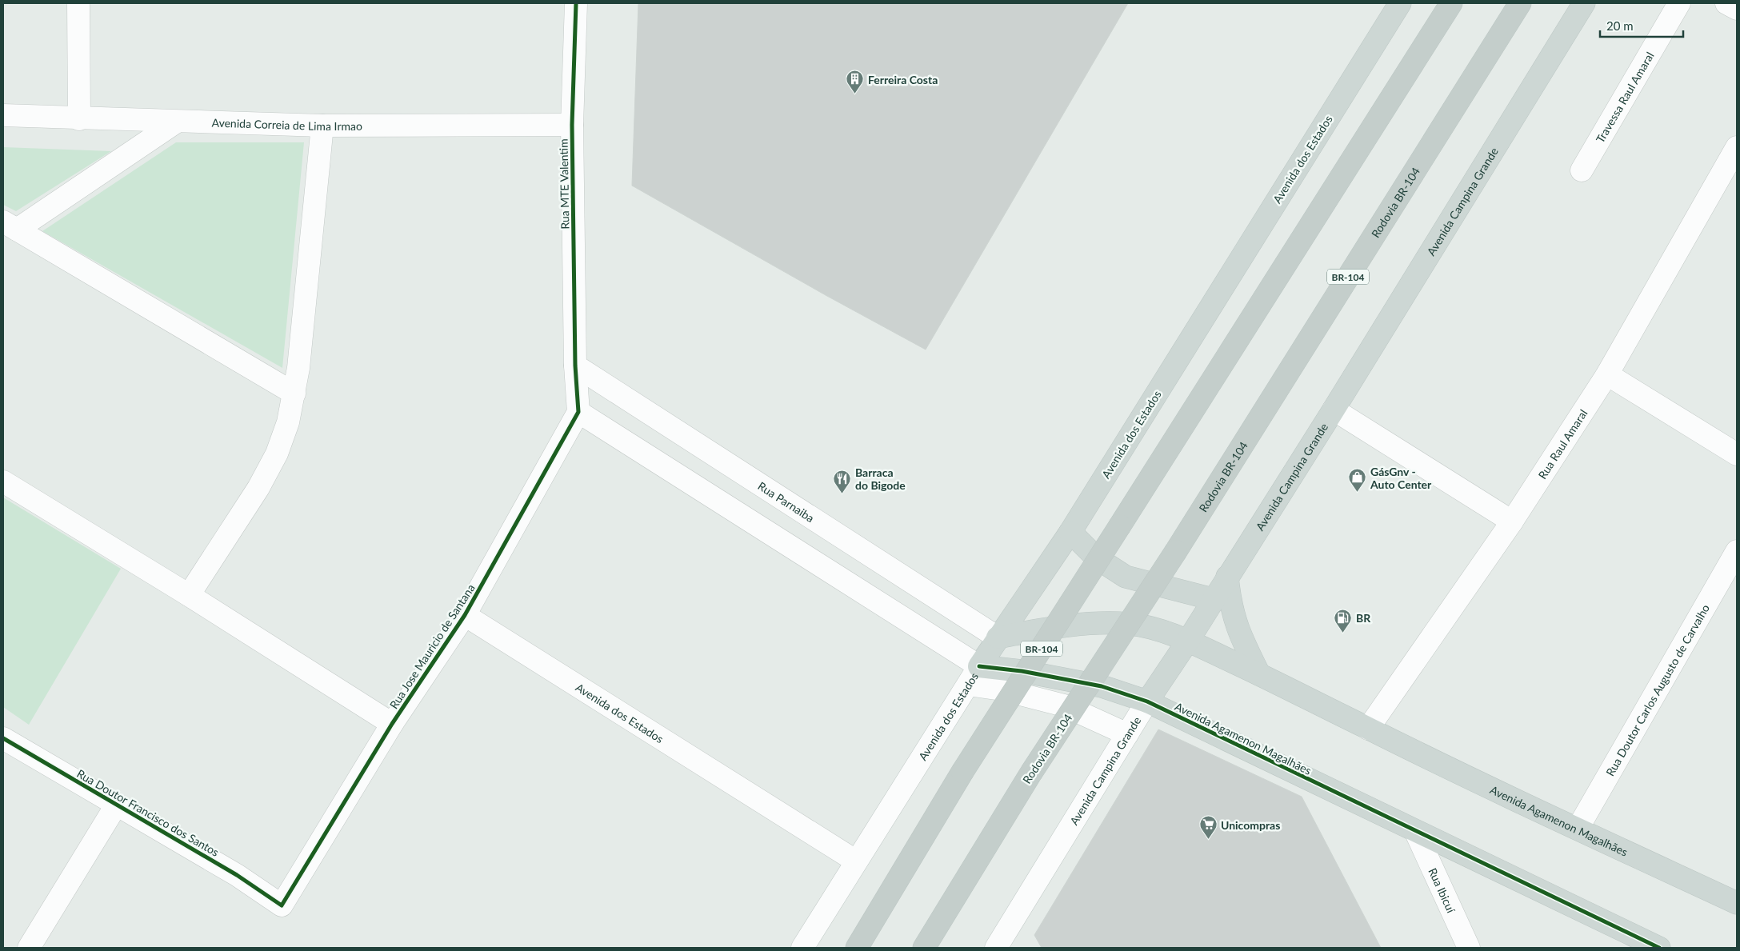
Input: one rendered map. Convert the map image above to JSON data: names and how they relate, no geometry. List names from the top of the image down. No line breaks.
{"streets":{"highway":["Rodovia BR-104","BR-104"],"main road":["Avenida dos Estados","Avenida Campina Grande","Avenida Agamenon Magalhães"],"street":["Travessa Raul Amaral","Avenida Correia de Lima Irmao","Rua MTE Valentim","Rua Raul Amaral","Rua Parnaiba","Rua Jose Mauricio de Santana","Rua Doutor Carlos Augusto de Carvalho","Rua Doutor Francisco dos Santos","Rua Ibicuí"]},"crossings":[["Avenida Correia de Lima Irmao","Rua MTE Valentim"],["Avenida dos Estados","Rua Parnaiba"],["Avenida dos Estados","Rua Jose Mauricio de Santana"],["Avenida dos Estados","Avenida Agamenon Magalhães"],["Rua MTE Valentim","Rua Parnaiba"],["Avenida Campina Grande","Avenida Agamenon Magalhães"],["Rua Raul Amaral","Avenida Agamenon Magalhães"],["Rua Parnaiba","Avenida Agamenon Magalhães"],["Rua Jose Mauricio de Santana","Rua Doutor Francisco dos Santos"],["Rua Doutor Carlos Augusto de Carvalho","Avenida Agamenon Magalhães"],["Avenida Agamenon Magalhães","Rua Ibicuí"]],"places":{"building":["Ferreira Costa"],"shop":["GásGnv - Auto Center"],"restaurant":["Barraca do Bigode"],"fuel station":["BR"],"supermarket":["Unicompras"]},"scale_bar":"20 m"}
